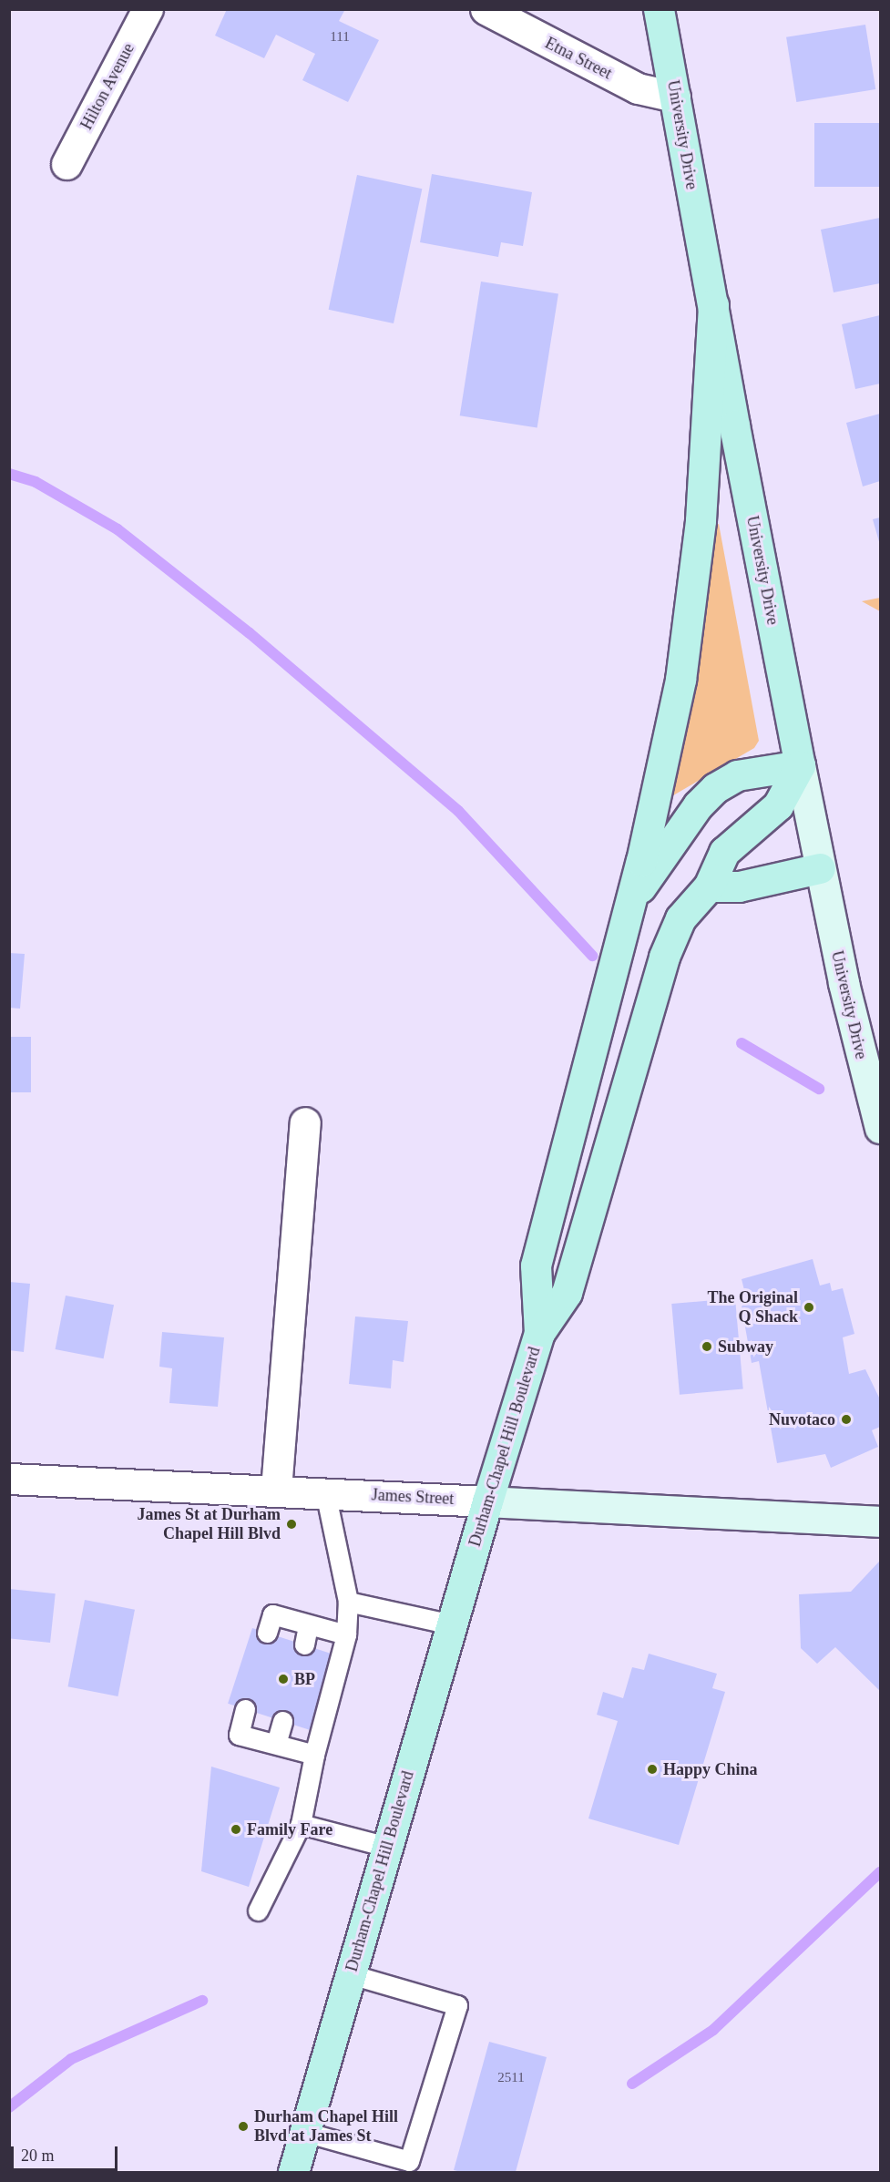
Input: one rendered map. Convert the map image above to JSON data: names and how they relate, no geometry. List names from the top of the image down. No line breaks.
{"streets":{"main road":["University Drive","Durham-Chapel Hill Boulevard"],"street":["Etna Street","Hilton Avenue","James Street"]},"crossings":[["Etna Street","University Drive"],["University Drive","Durham-Chapel Hill Boulevard"],["Durham-Chapel Hill Boulevard","James Street"]],"places":["The Original Q Shack","Subway","Nuvotaco","James St at Durham Chapel Hill Blvd","BP","Happy China","Family Fare","Durham Chapel Hill Blvd at James St"],"house_numbers":["111","2511"],"scale_bar":"20 m"}
